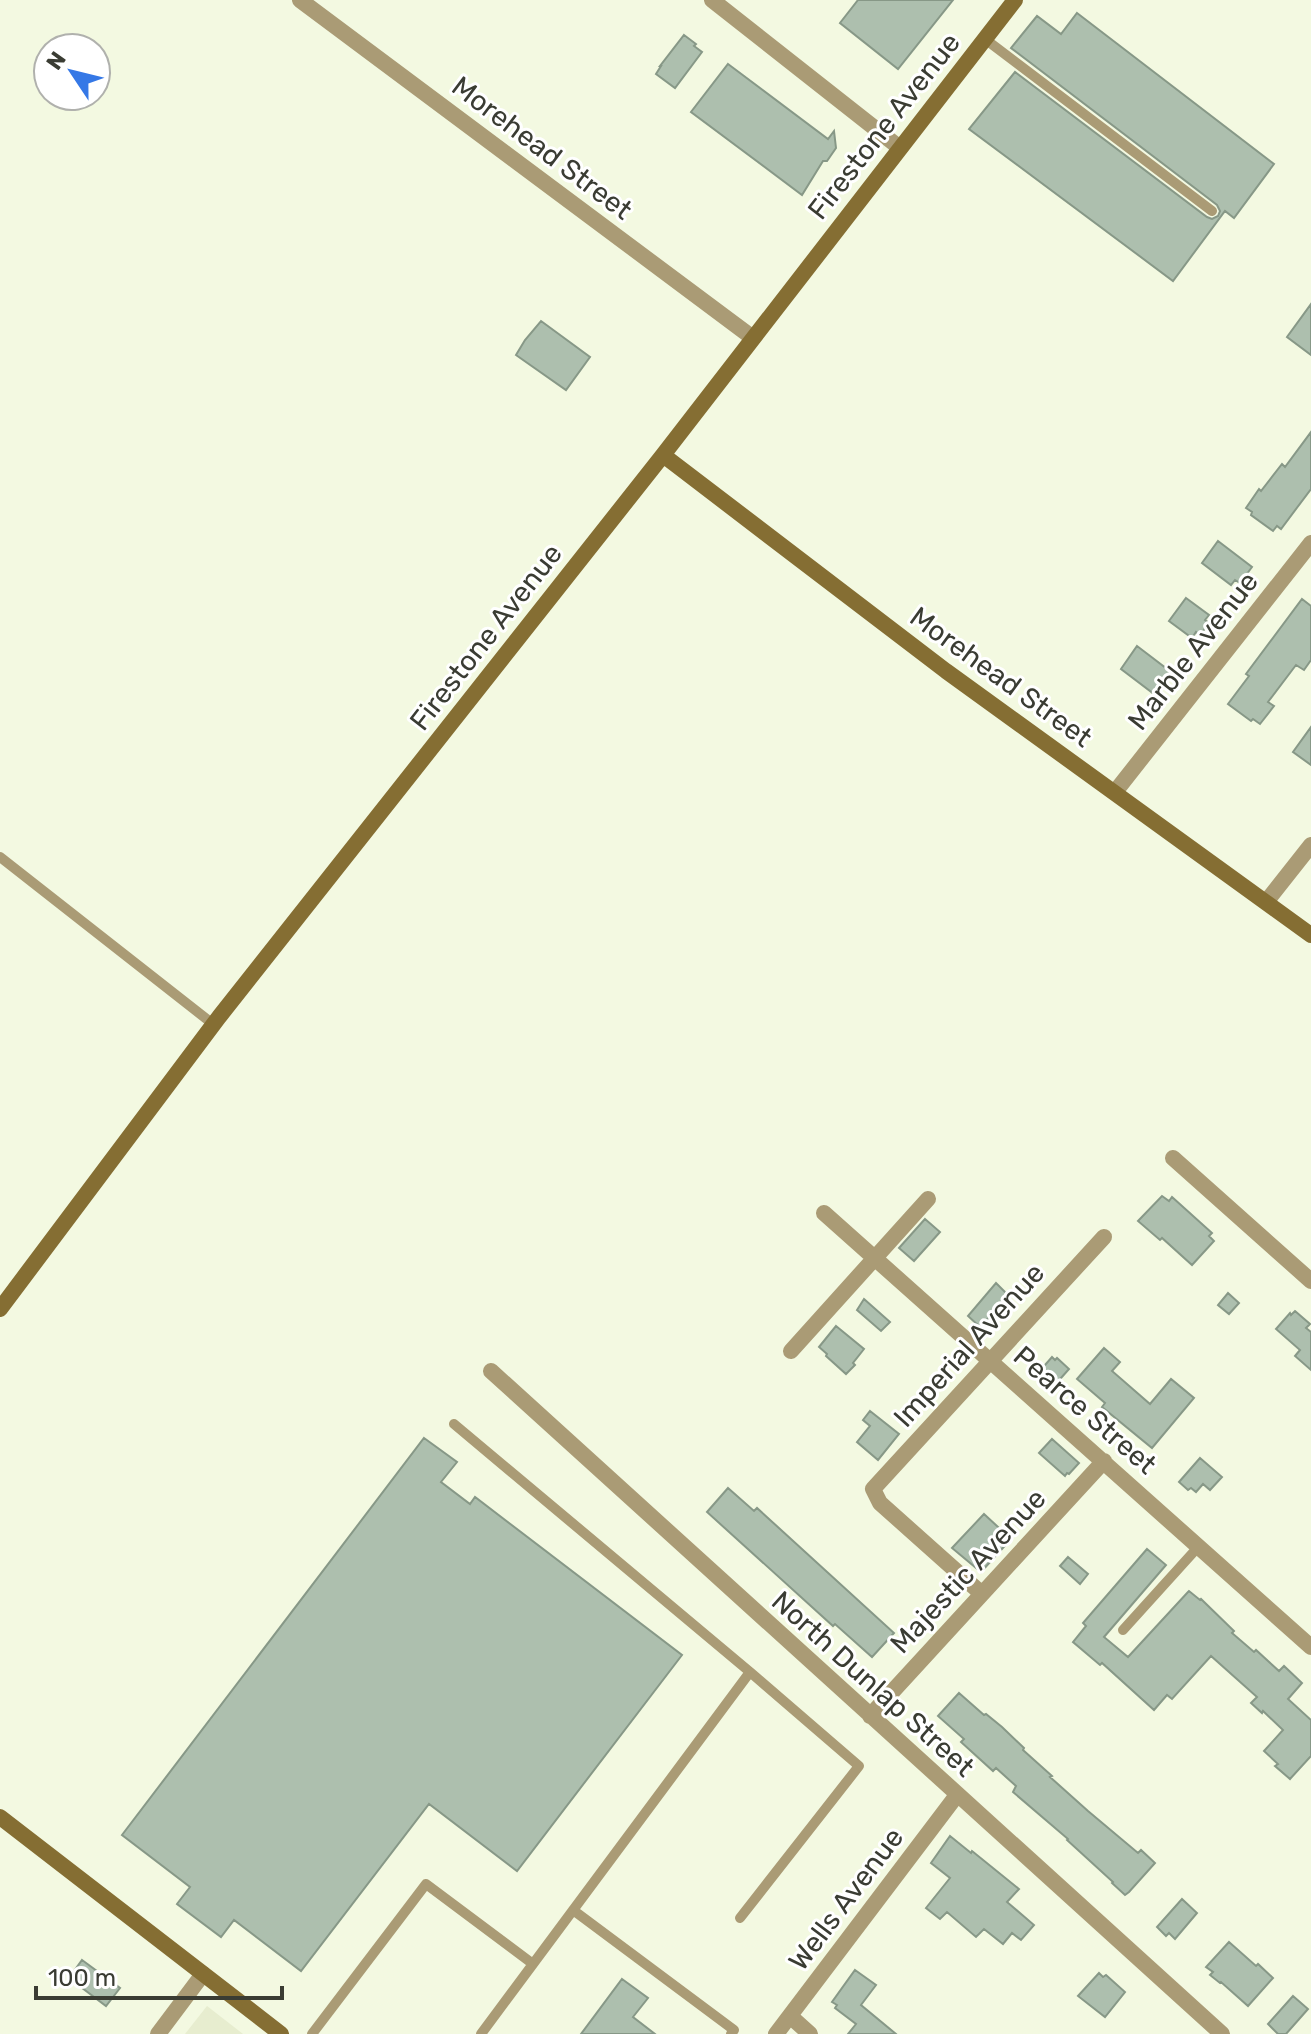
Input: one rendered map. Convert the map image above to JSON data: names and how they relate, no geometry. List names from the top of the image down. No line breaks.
{"streets":{"main road":["Firestone Avenue","Morehead Street"],"street":["Marble Avenue","Imperial Avenue","Pearce Street","Majestic Avenue","North Dunlap Street","Wells Avenue"]},"crossings":[["Firestone Avenue","Morehead Street"],["Morehead Street","Marble Avenue"],["Imperial Avenue","Pearce Street"],["Imperial Avenue","Majestic Avenue"],["Pearce Street","Majestic Avenue"],["Majestic Avenue","North Dunlap Street"],["North Dunlap Street","Wells Avenue"]],"scale_bar":"100 m","north":"top left"}
